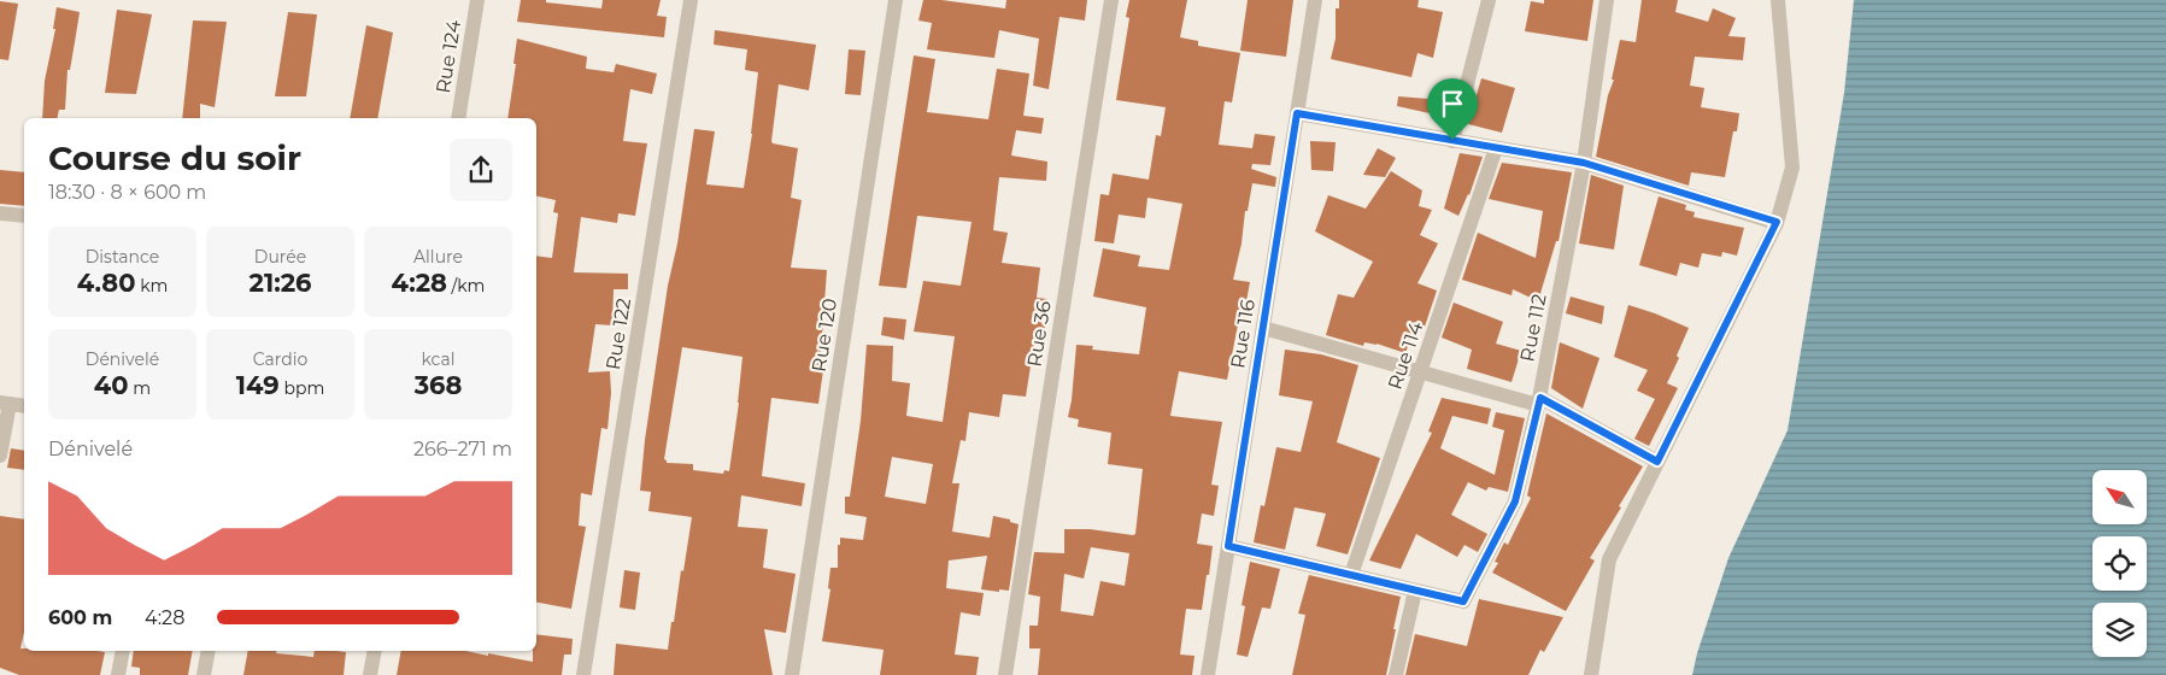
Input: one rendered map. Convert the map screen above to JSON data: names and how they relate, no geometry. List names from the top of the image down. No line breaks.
{"streets":{"street":["Rue 124","Rue 112","Rue 122","Rue 36","Rue 116","Rue 120","Rue 114"]},"crossings":[["Rue 112","Rue 116"],["Rue 112","Rue 114"]],"north":"top left","page":{"heading":["Course du soir","18:30 · 8 × 600 m"],"stats":[["Distance","4.80 km"],["Durée","21:26"],["Allure","4:28 /km"],["Dénivelé","40 m"],["Cardio","149 bpm"],["kcal","368"]],"chart":["Dénivelé","266–271 m"],"list":[{"name":"600 m","note":"4:28"}]}}
